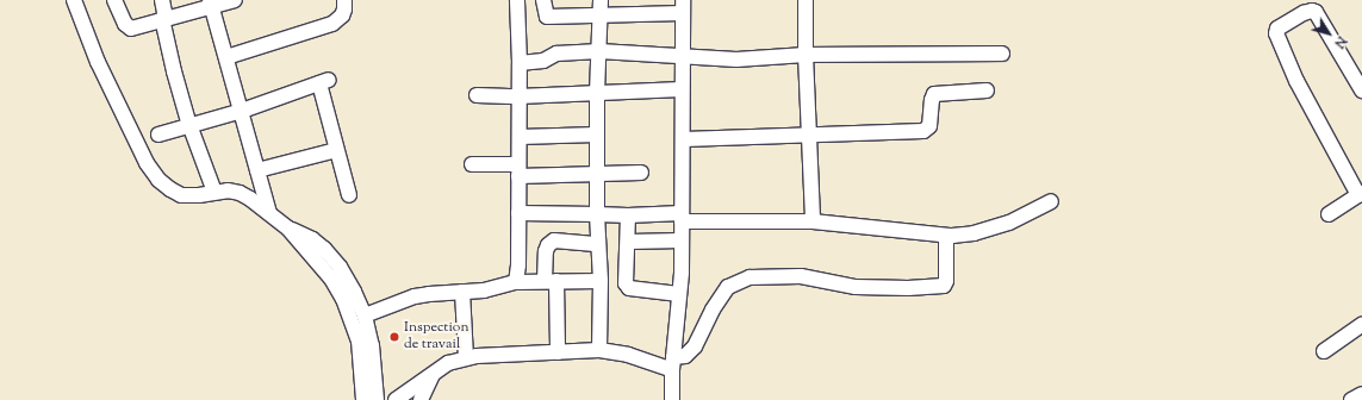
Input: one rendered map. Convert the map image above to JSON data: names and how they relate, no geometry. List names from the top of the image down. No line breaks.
{"places":["Inspection de travail"],"north":"bottom right"}
